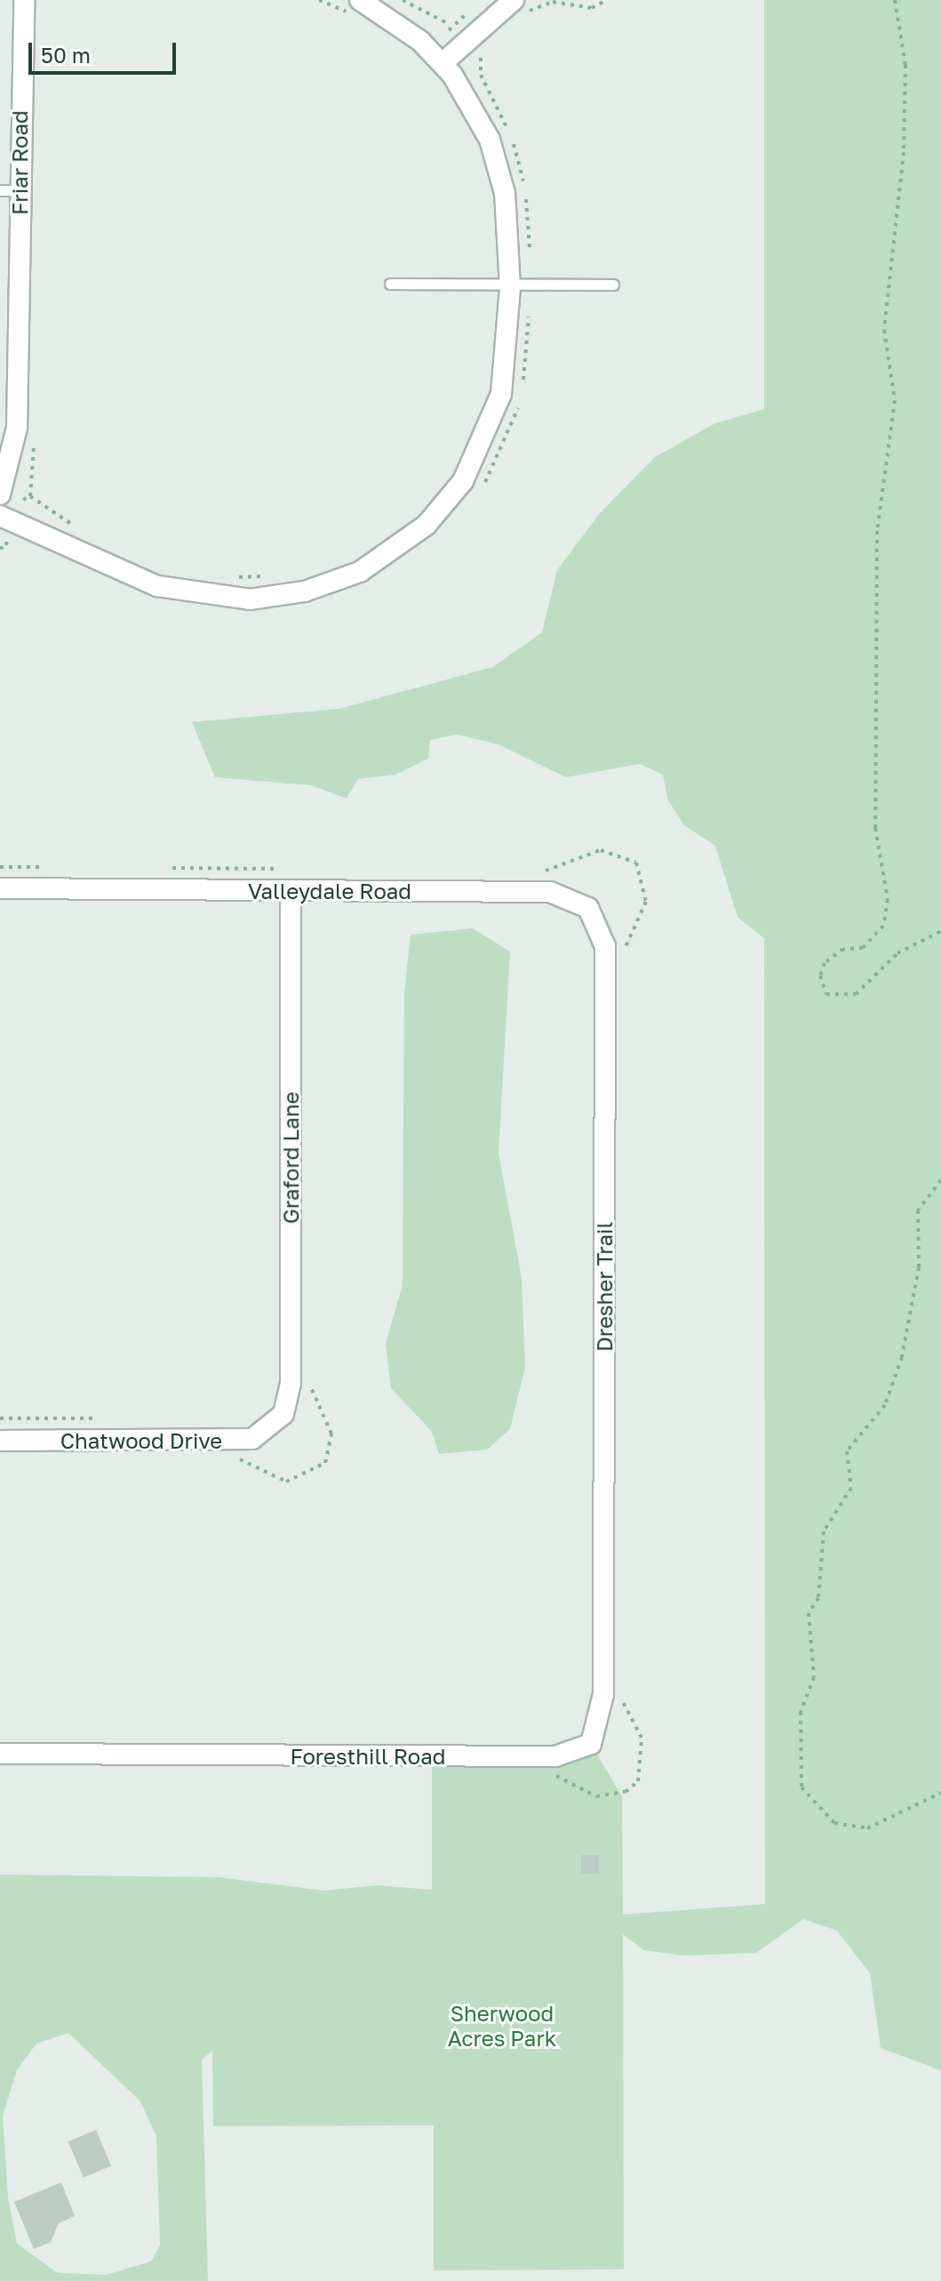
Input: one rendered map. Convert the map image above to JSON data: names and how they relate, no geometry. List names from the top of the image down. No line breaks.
{"streets":{"street":["Friar Road","Valleydale Road","Graford Lane","Dresher Trail","Chatwood Drive","Foresthill Road"]},"crossings":[["Valleydale Road","Graford Lane"],["Valleydale Road","Dresher Trail"],["Graford Lane","Chatwood Drive"],["Dresher Trail","Foresthill Road"]],"parks":["Sherwood Acres Park"],"scale_bar":"50 m"}
